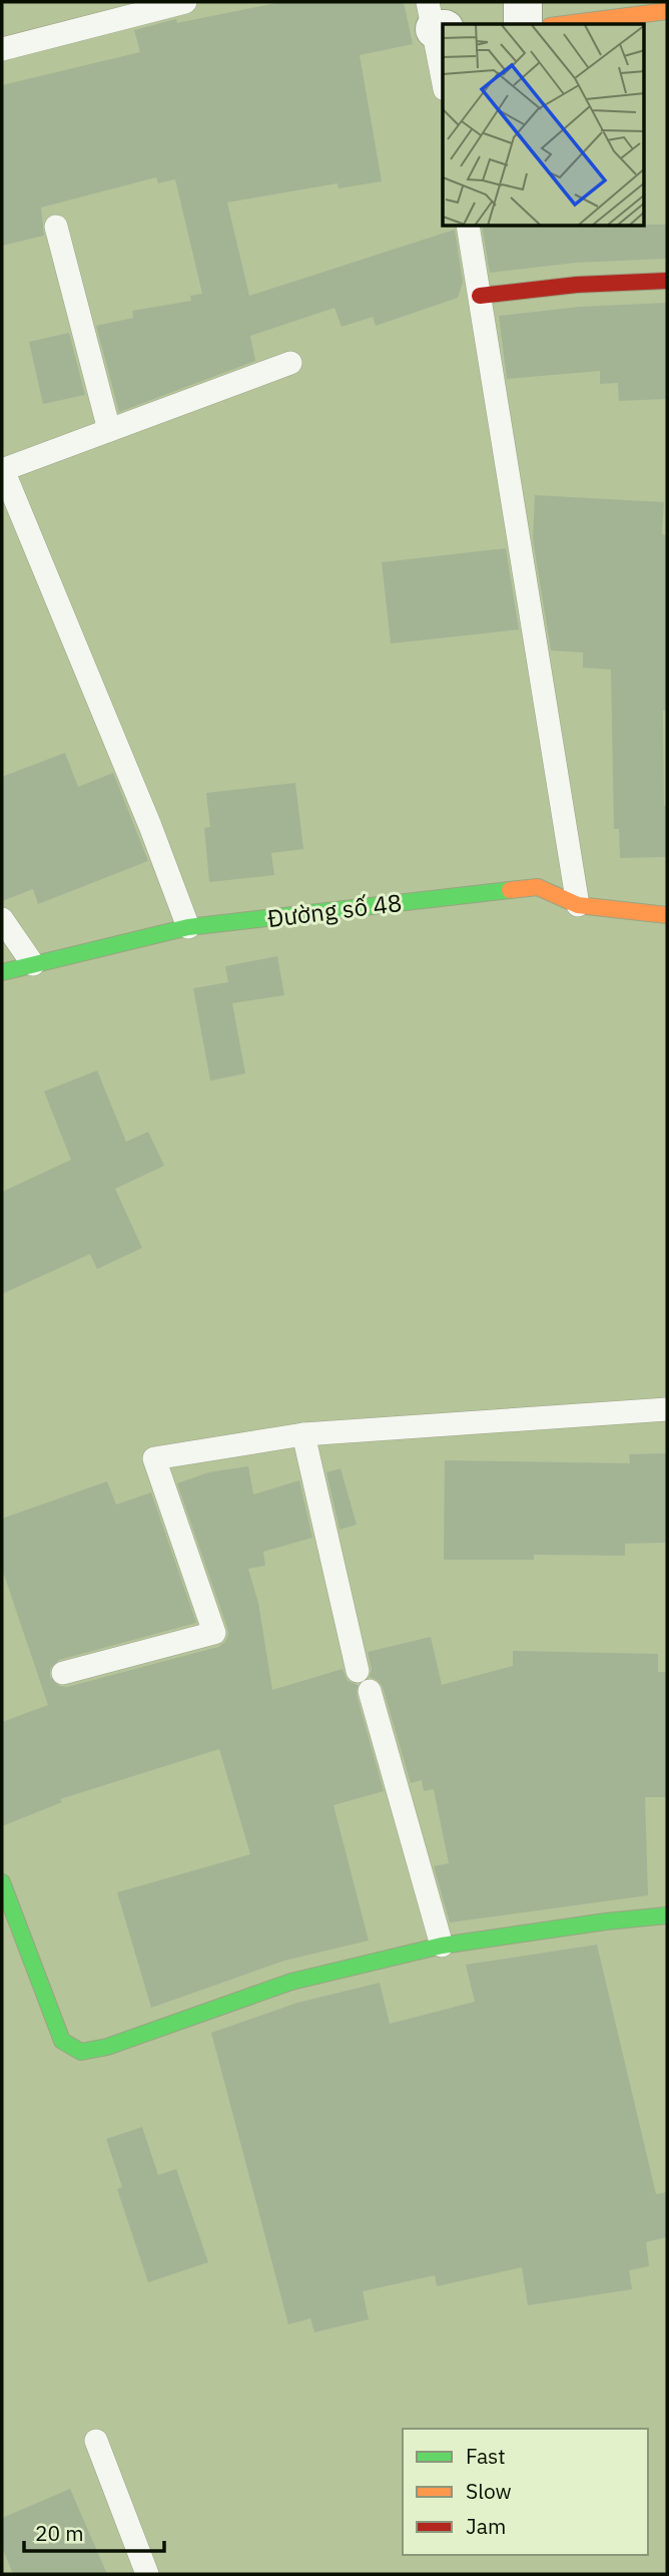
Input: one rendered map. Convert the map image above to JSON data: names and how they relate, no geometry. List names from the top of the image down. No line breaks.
{"streets":{"street":["Đường số 48"]},"legend":["Fast","Slow","Jam"],"scale_bar":"20 m"}
